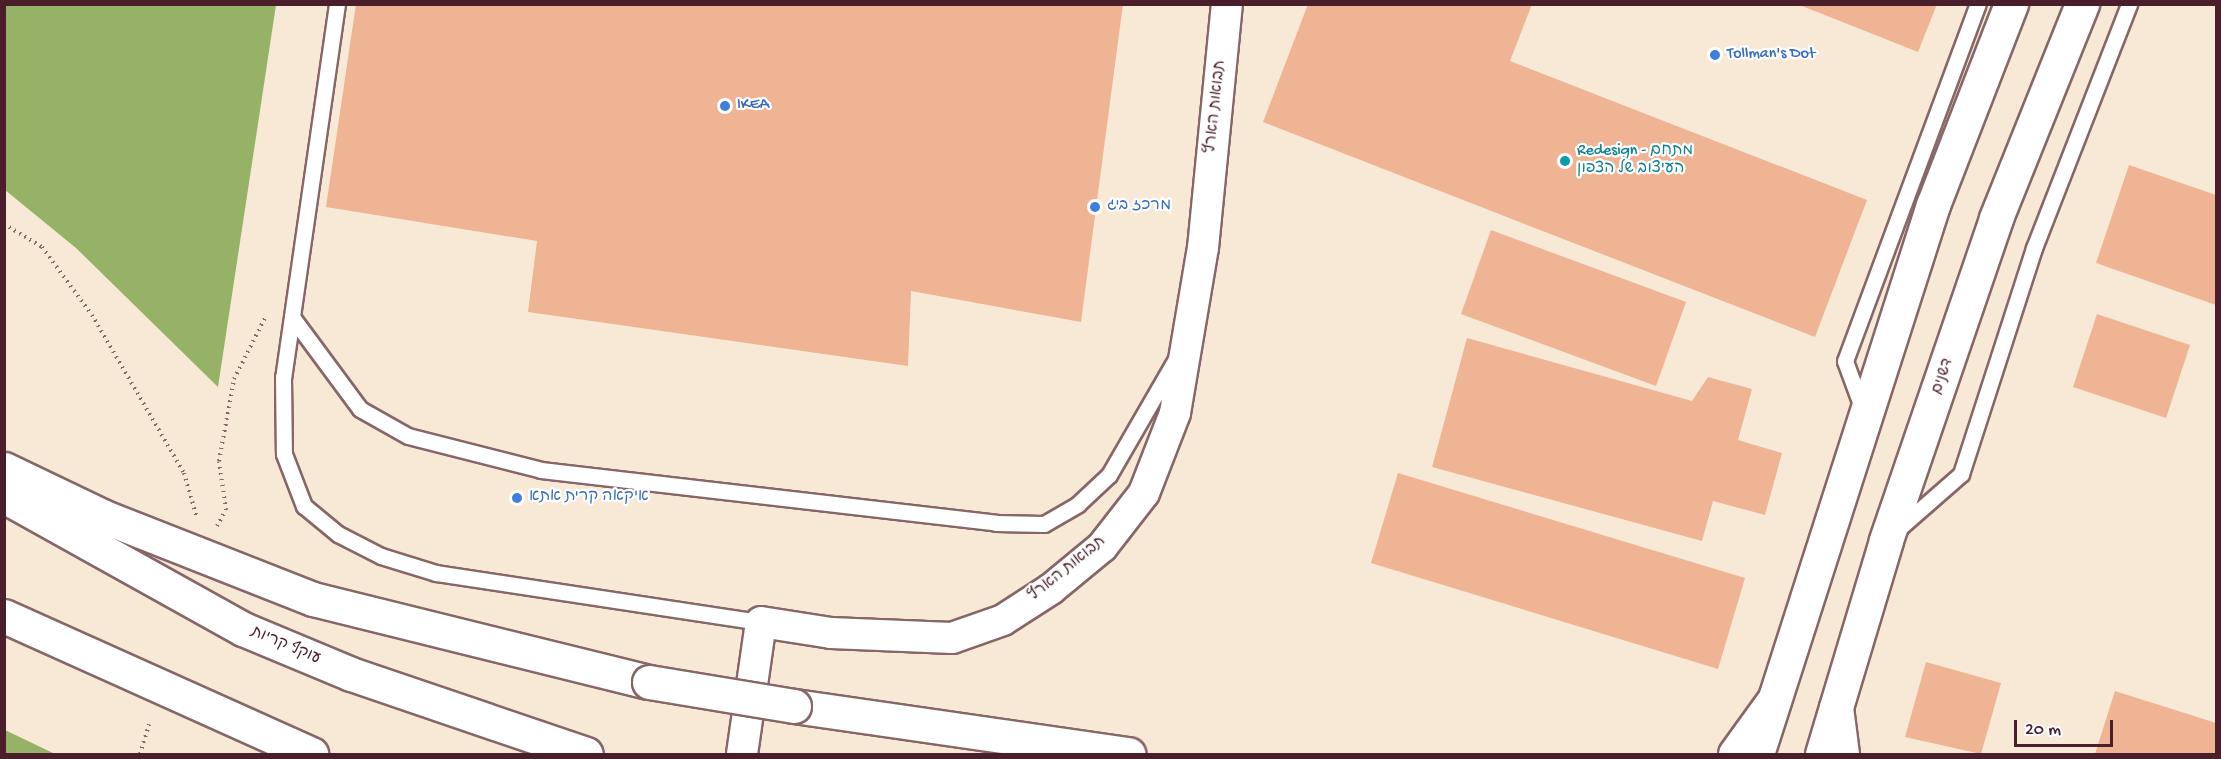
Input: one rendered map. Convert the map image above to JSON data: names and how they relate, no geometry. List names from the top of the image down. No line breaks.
{"streets":{"main road":["דשנים","עוקף קריות"],"street":["תבואות הארץ"]},"places":["Tollman's Dot","IKEA","Redesign - מתחם העיצוב של הצפון","מרכז ביג","איקאה קרית אתא"],"scale_bar":"20 m"}
